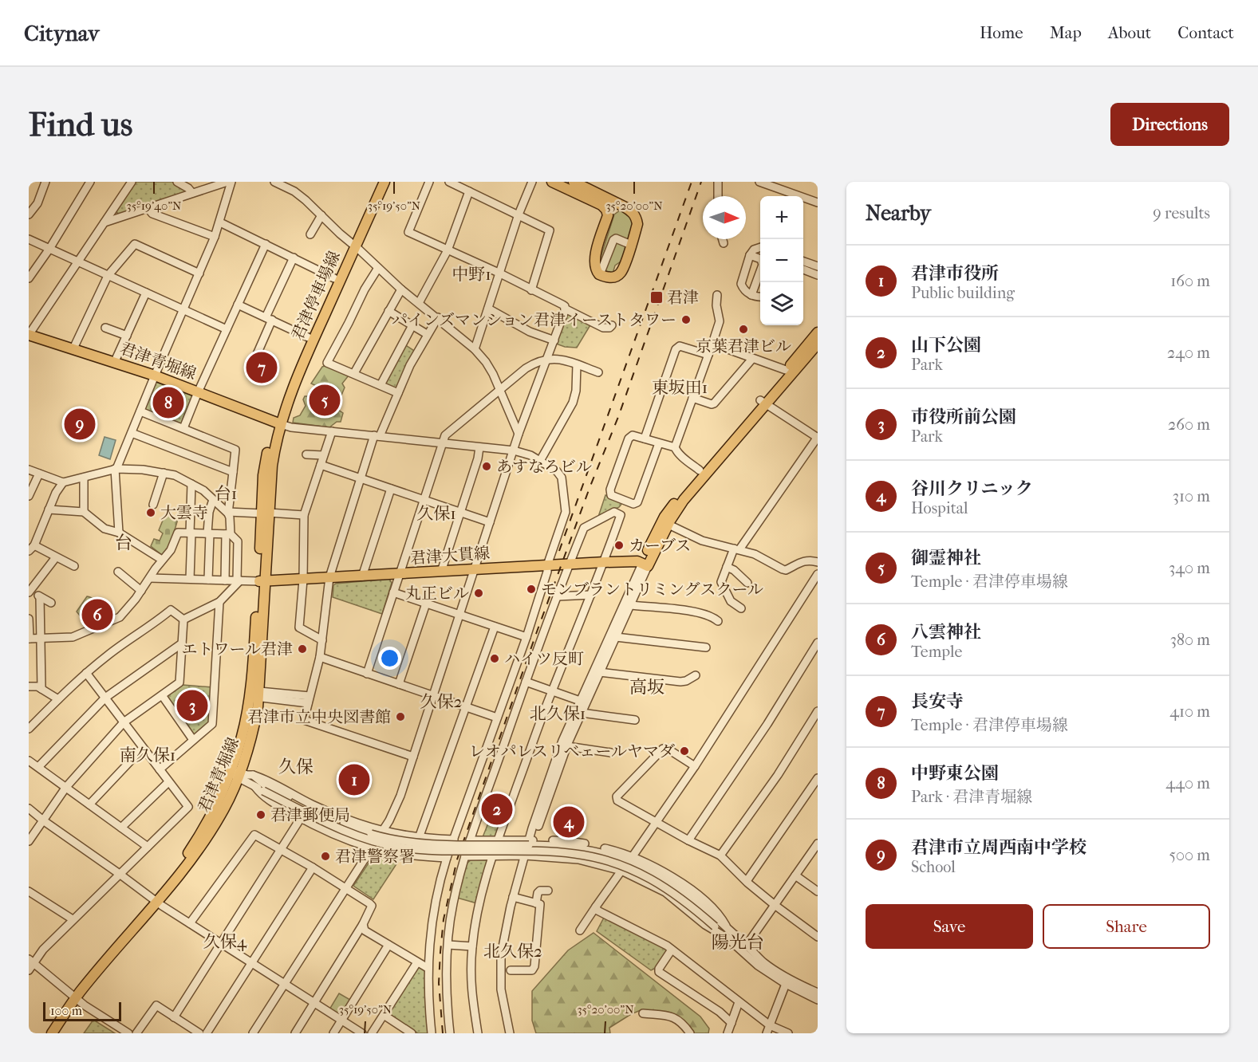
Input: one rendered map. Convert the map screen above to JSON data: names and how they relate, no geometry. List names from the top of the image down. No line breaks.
{"streets":{"main road":["君津停車場線","君津青堀線","君津大貫線"]},"crossings":[["君津停車場線","君津青堀線"],["君津青堀線","君津大貫線"]],"districts":["中野1","東坂田1","台1","久保1","台","高坂","久保2","北久保1","南久保1","久保","久保4","陽光台","北久保2"],"places":{"transit":["君津"],"other":["パインズマンション君津イーストタワー","京葉君津ビル","あすなろビル","大雲寺","カーブス","モンブラントリミングスクール","丸正ビル","エトワール君津","ハイツ反町","君津市立中央図書館","レオパレスリベェールヤマダ","君津郵便局","君津警察署"]},"scale_bar":"100 m","north":"right","page":{"header":"Citynav","nav":["Home","Map","About","Contact"],"buttons":["Directions",["Save","Share"]],"title":"Find us","heading":["Nearby","9 results"],"map_buttons":["+","−"],"list":[{"mark":"1","name":"君津市役所","note":"Public building","value":"160 m"},{"mark":"2","name":"山下公園","note":"Park","value":"240 m"},{"mark":"3","name":"市役所前公園","note":"Park","value":"260 m"},{"mark":"4","name":"谷川クリニック","note":"Hospital","value":"310 m"},{"mark":"5","name":"御霊神社","note":"Temple · 君津停車場線","value":"340 m"},{"mark":"6","name":"八雲神社","note":"Temple","value":"380 m"},{"mark":"7","name":"長安寺","note":"Temple · 君津停車場線","value":"410 m"},{"mark":"8","name":"中野東公園","note":"Park · 君津青堀線","value":"440 m"},{"mark":"9","name":"君津市立周西南中学校","note":"School","value":"500 m"}],"pins":["7","5","8","9","6","3","1","2","4"],"scale":"100 m"},"coordinates":["35°19'40\"N","35°19'50\"N","35°20'00\"N"]}
